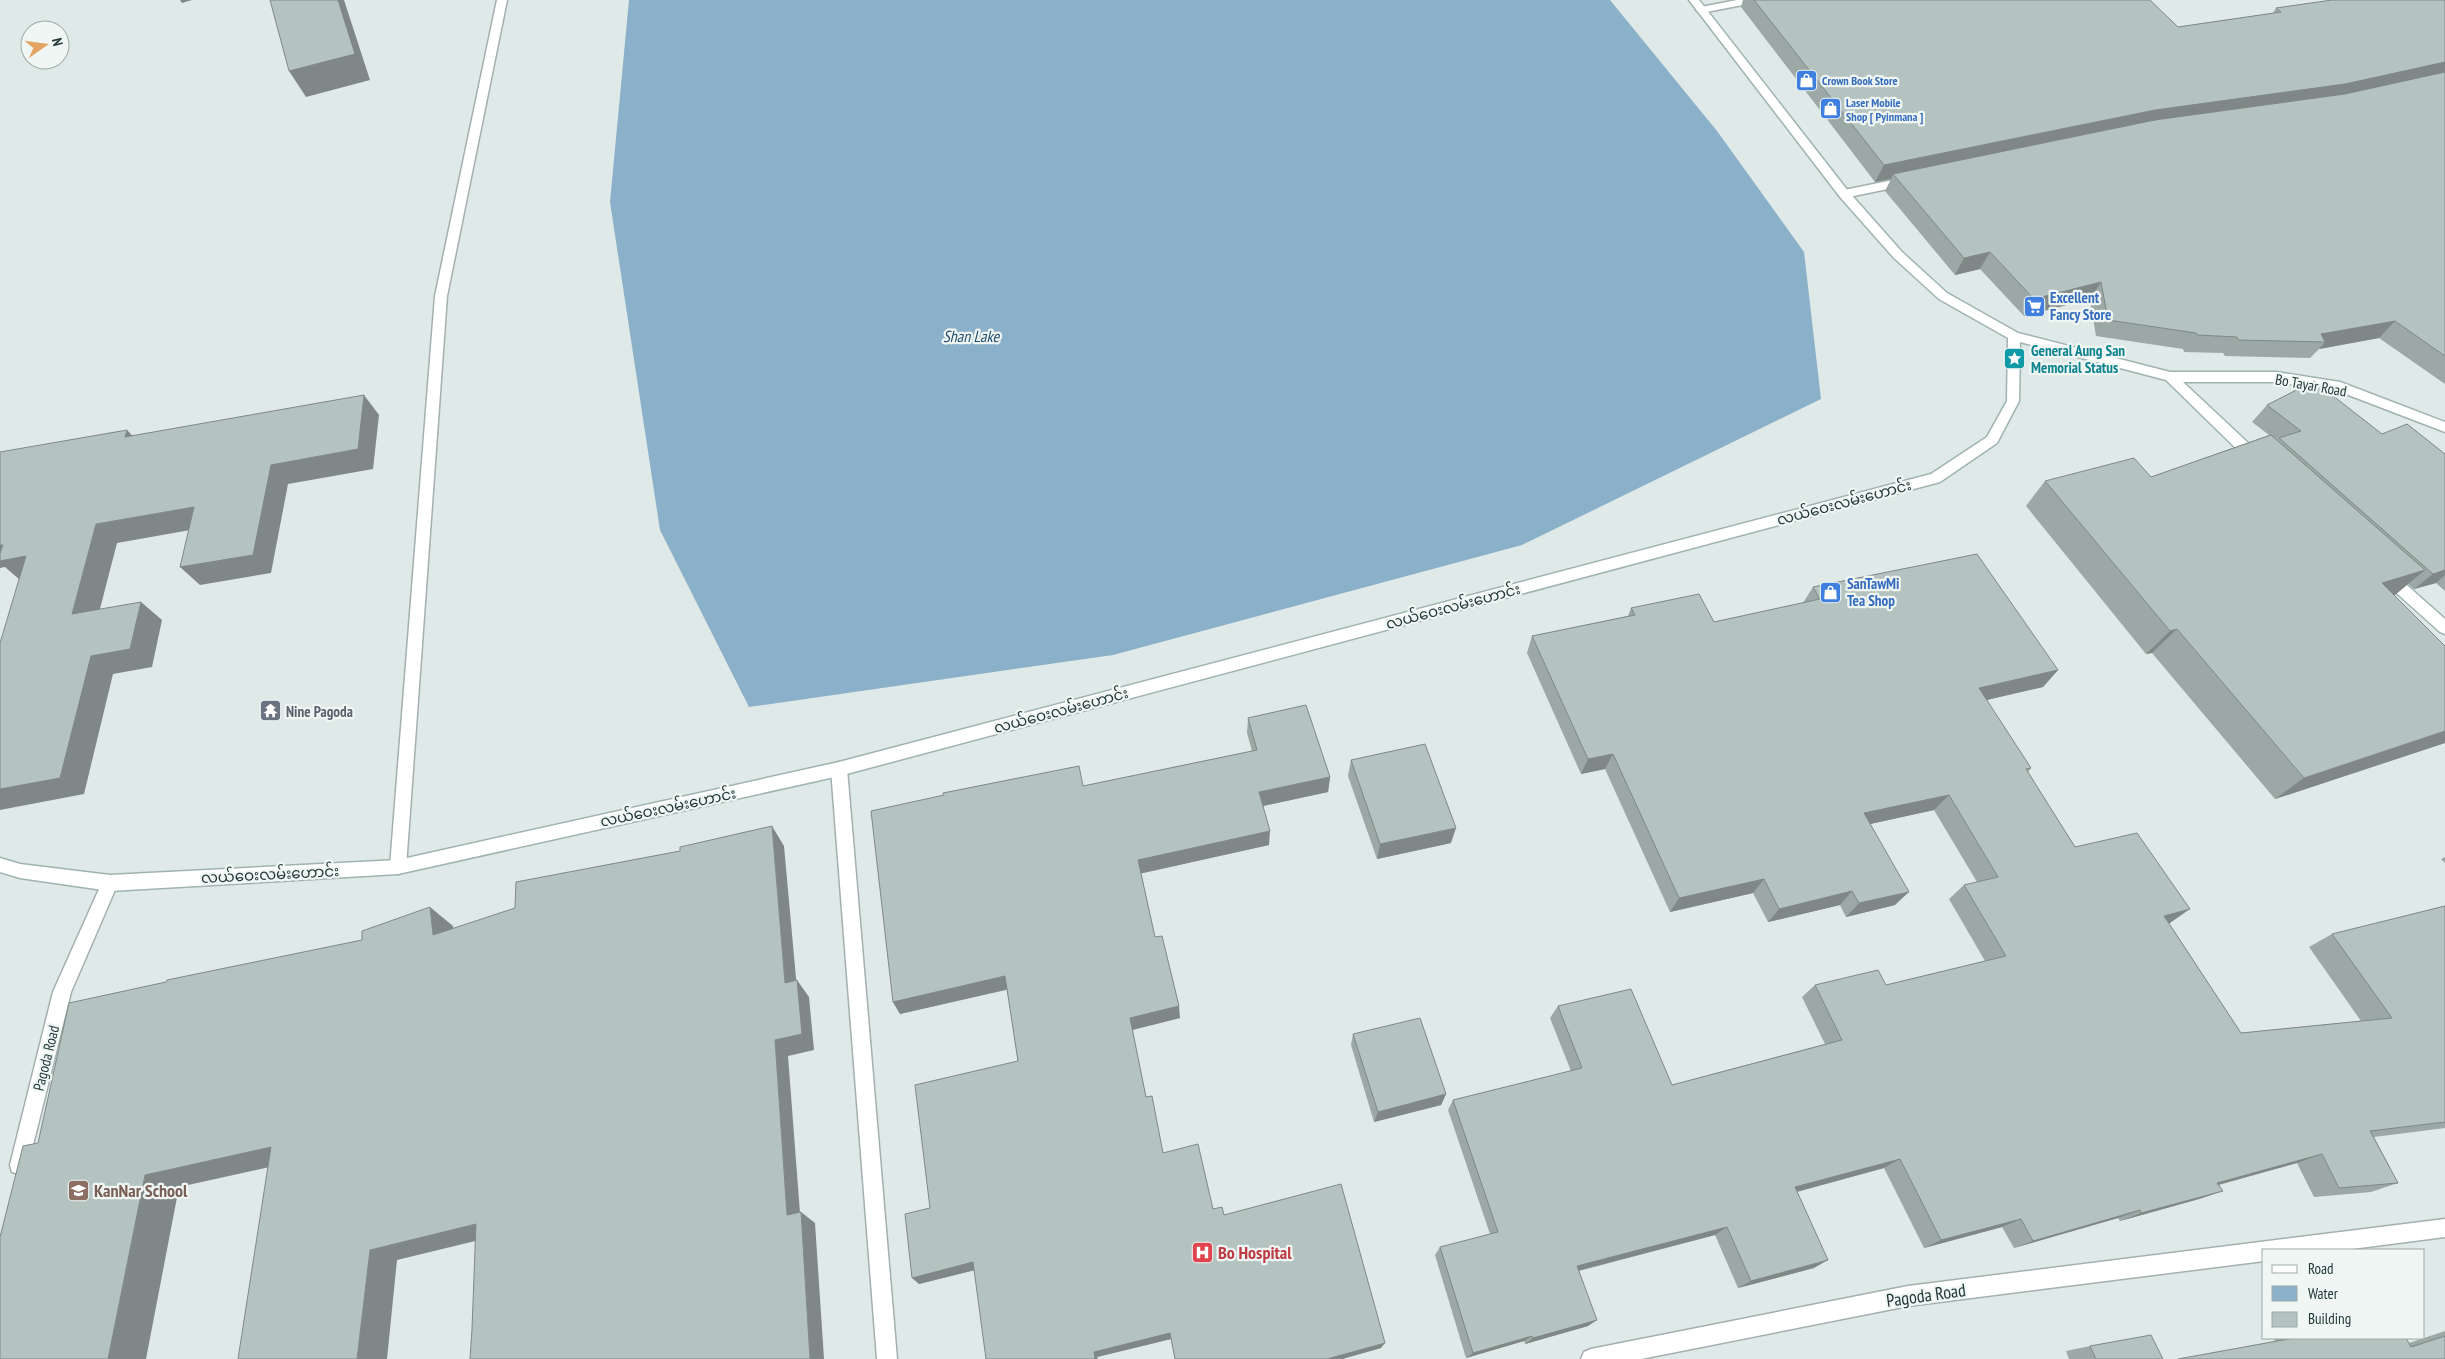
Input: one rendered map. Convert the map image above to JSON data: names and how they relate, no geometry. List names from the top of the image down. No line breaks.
{"streets":{"street":["Bo Tayar Road","လယ်ဝေးလမ်းဟောင်း","Pagoda Road"]},"crossings":[["လယ်ဝေးလမ်းဟောင်း","Pagoda Road"]],"water":["Shan Lake"],"places":{"shop":["Crown Book Store","Laser Mobile Shop [ Pyinmana ]","SanTawMi Tea Shop"],"supermarket":["Excellent Fancy Store"],"place":["General Aung San Memorial Status"],"temple":["Nine Pagoda"],"school or university":["KanNar School"],"hospital":["Bo Hospital"]},"legend":["Road","Water","Building"],"north":"right"}
